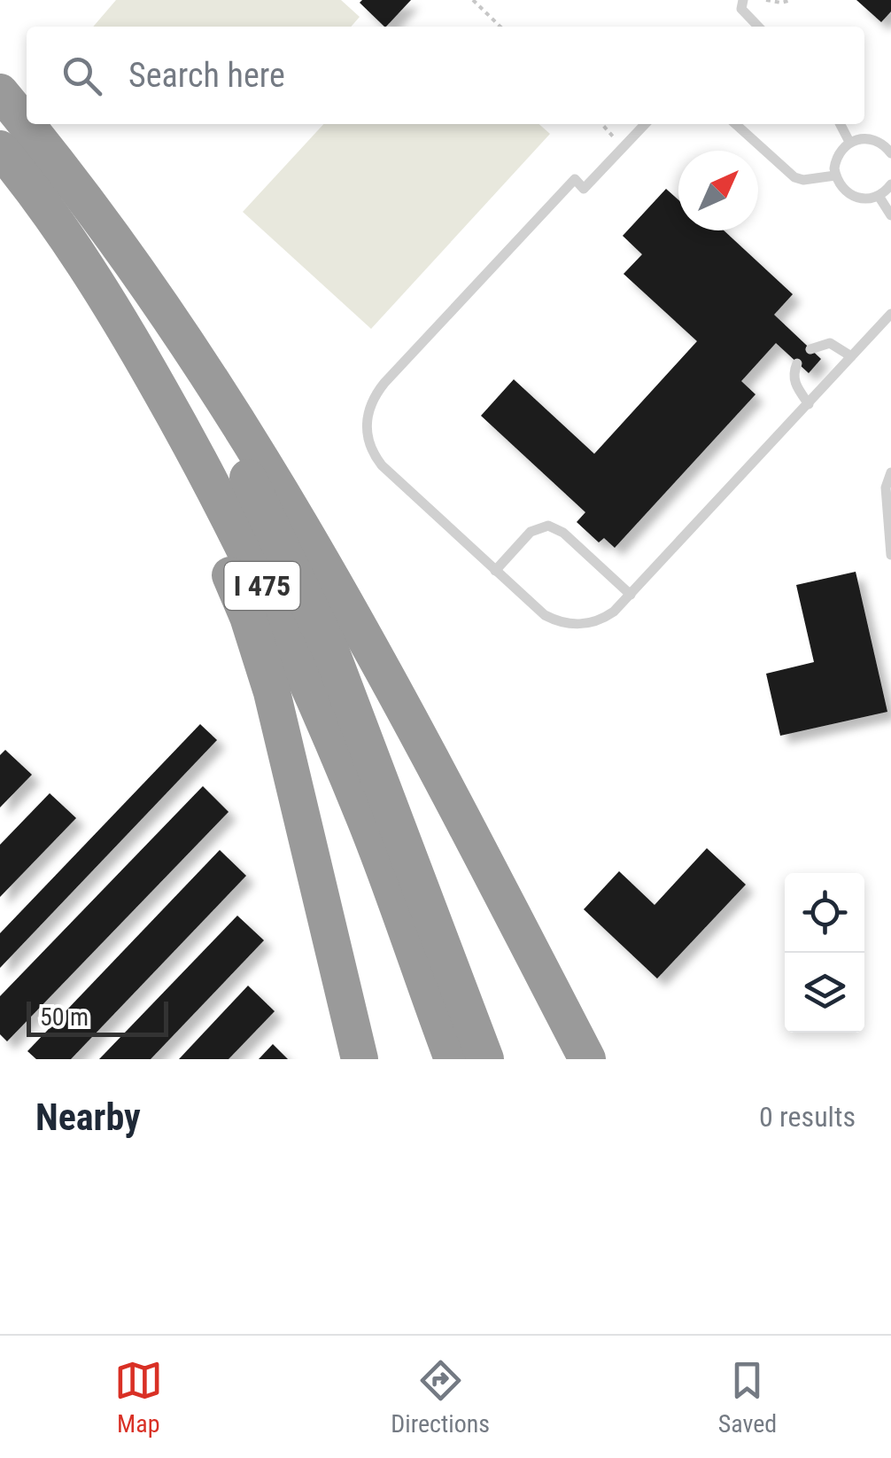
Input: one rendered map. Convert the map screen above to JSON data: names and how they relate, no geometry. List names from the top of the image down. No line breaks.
{"streets":{"highway":["I 475"]},"scale_bar":"50 m","north":"top right","page":{"search":"Search here","scale":"50 m","heading":["Nearby","0 results"],"nav":["Map","Directions","Saved"]}}
